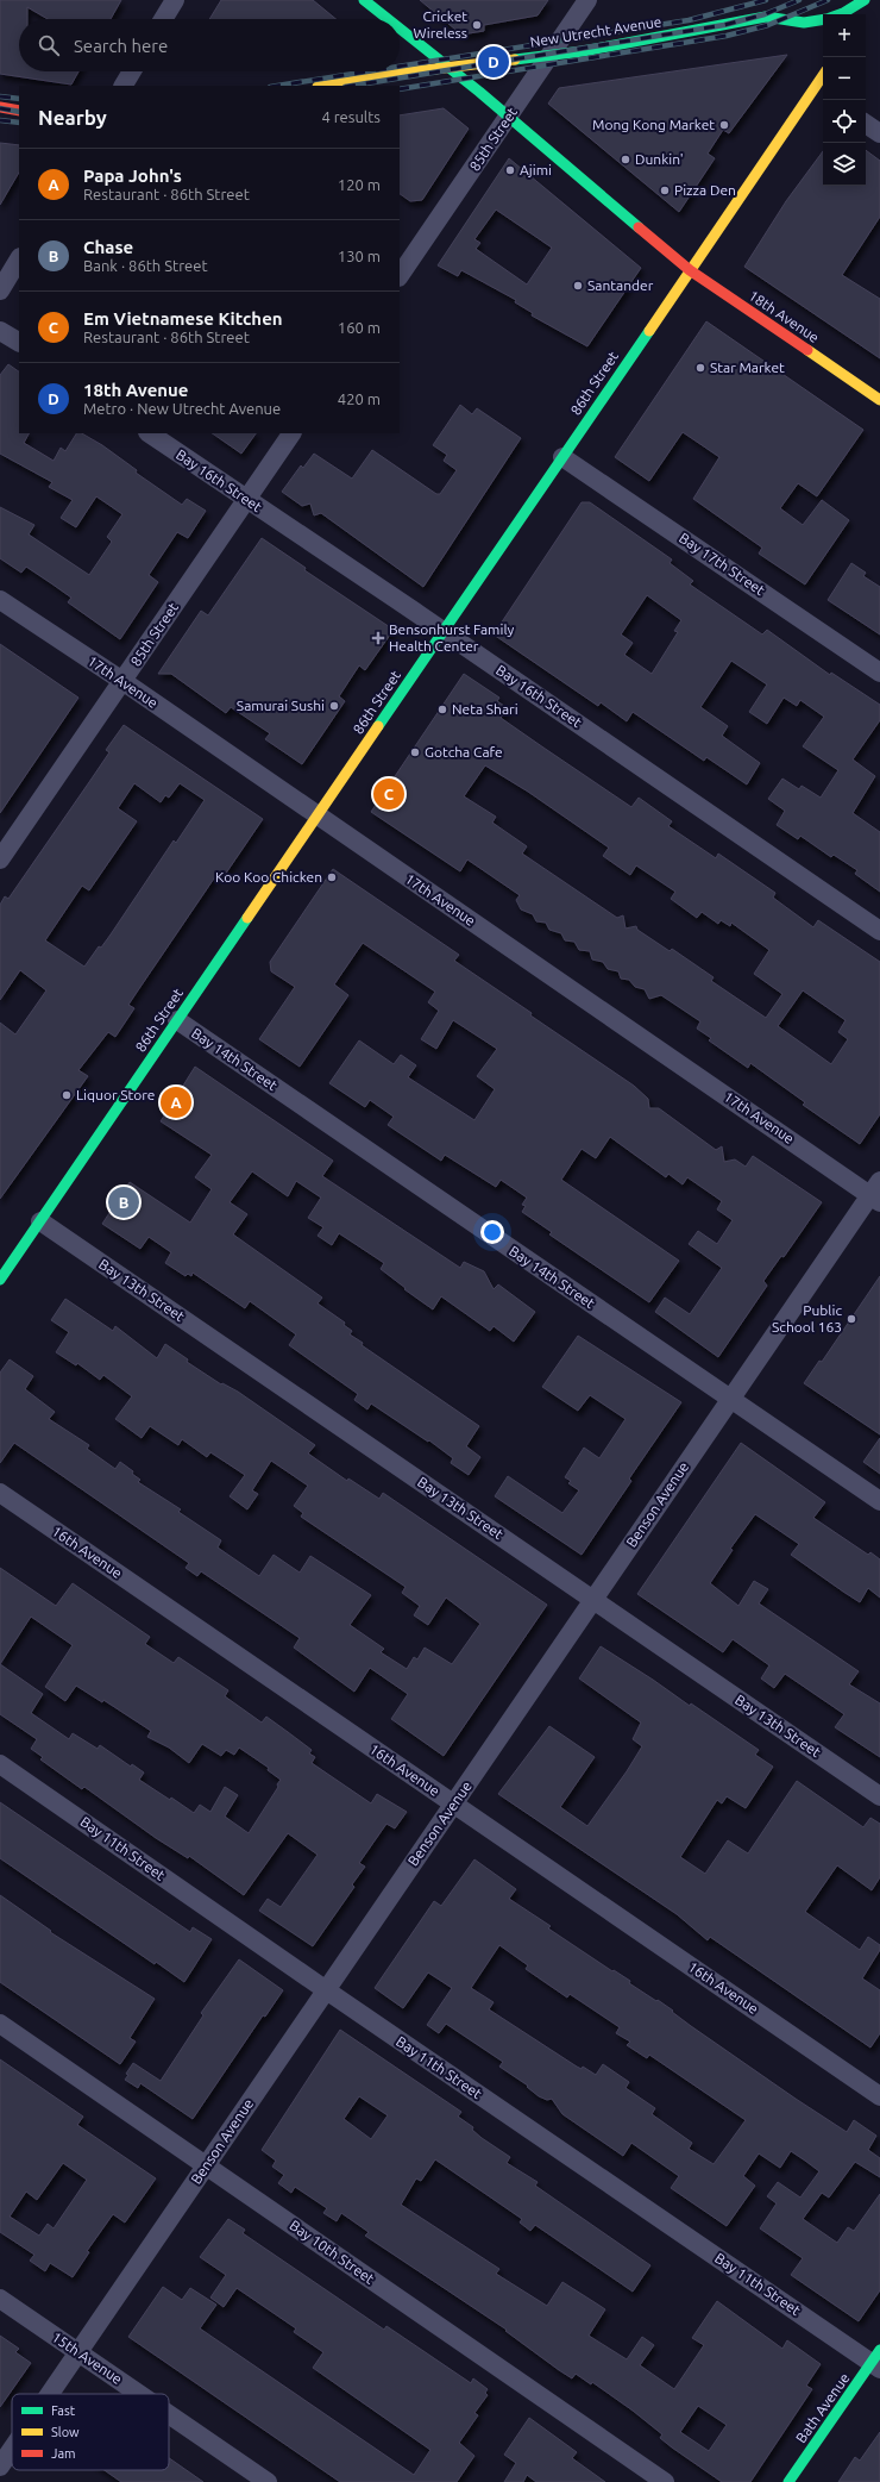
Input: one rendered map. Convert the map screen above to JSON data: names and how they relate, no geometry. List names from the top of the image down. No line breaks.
{"streets":{"main road":["New Utrecht Avenue","18th Avenue","86th Street","Bath Avenue"],"street":["85th Street","Bay 16th Street","Bay 17th Street","17th Avenue","Bay 14th Street","Bay 13th Street","Benson Avenue","16th Avenue","Bay 11th Street","Bay 10th Street","15th Avenue"]},"crossings":[["New Utrecht Avenue","85th Street"],["New Utrecht Avenue","18th Avenue"],["85th Street","18th Avenue"],["85th Street","Bay 16th Street"],["85th Street","17th Avenue"],["18th Avenue","86th Street"],["86th Street","Bay 16th Street"],["86th Street","Bay 17th Street"],["86th Street","17th Avenue"],["86th Street","Bay 14th Street"],["86th Street","Bay 13th Street"],["17th Avenue","Benson Avenue"],["Bay 14th Street","Benson Avenue"],["Bay 13th Street","Benson Avenue"],["Benson Avenue","16th Avenue"],["Benson Avenue","Bay 11th Street"],["Benson Avenue","Bay 10th Street"],["Benson Avenue","15th Avenue"],["Bay 11th Street","Bath Avenue"]],"places":{"other":["Cricket Wireless","Mong Kong Market","Dunkin'","Ajimi","Pizza Den","Santander","Star Market","Samurai Sushi","Neta Shari","Gotcha Cafe","Koo Koo Chicken","Liquor Store","Public School 163"],"health":["Bensonhurst Family Health Center"]},"legend":["Fast","Slow","Jam"],"page":{"map_buttons":["+","−"],"search":"Search here","pins":["D","C","A","B"],"heading":["Nearby","4 results"],"list":[{"mark":"A","name":"Papa John's","note":"Restaurant · 86th Street","value":"120 m"},{"mark":"B","name":"Chase","note":"Bank · 86th Street","value":"130 m"},{"mark":"C","name":"Em Vietnamese Kitchen","note":"Restaurant · 86th Street","value":"160 m"},{"mark":"D","name":"18th Avenue","note":"Metro · New Utrecht Avenue","value":"420 m"}]}}
